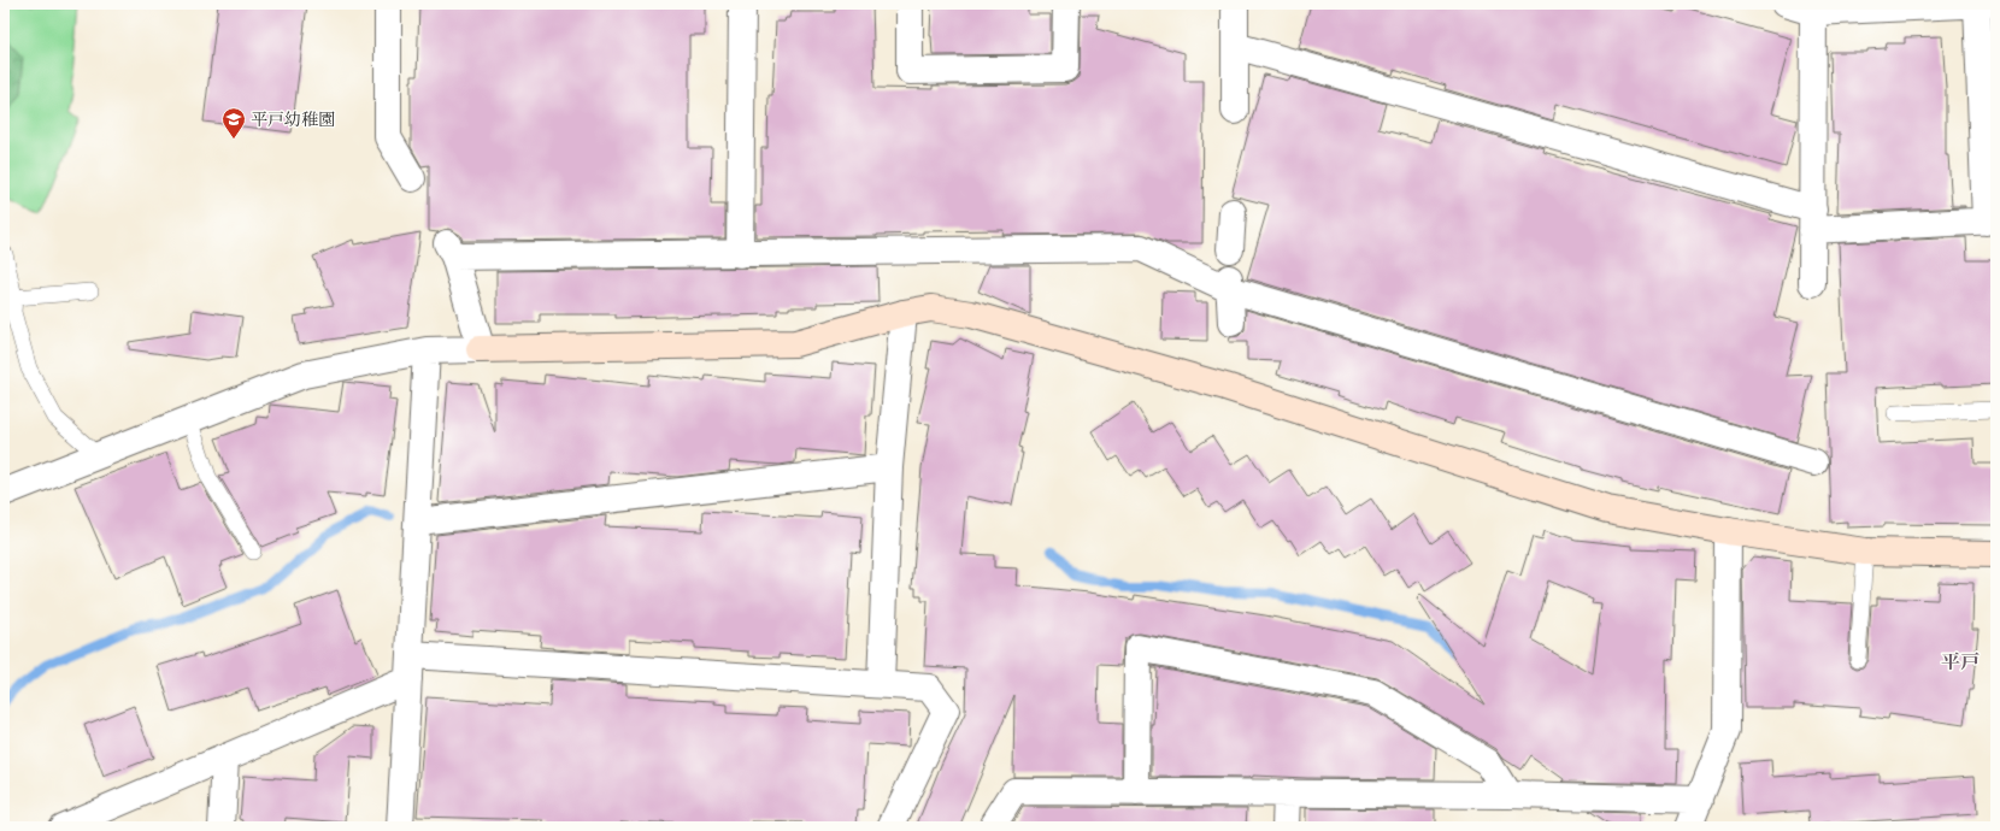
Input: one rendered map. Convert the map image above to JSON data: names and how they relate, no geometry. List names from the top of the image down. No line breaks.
{"districts":["平戸"],"places":{"school or university":["平戸幼稚園"]}}
